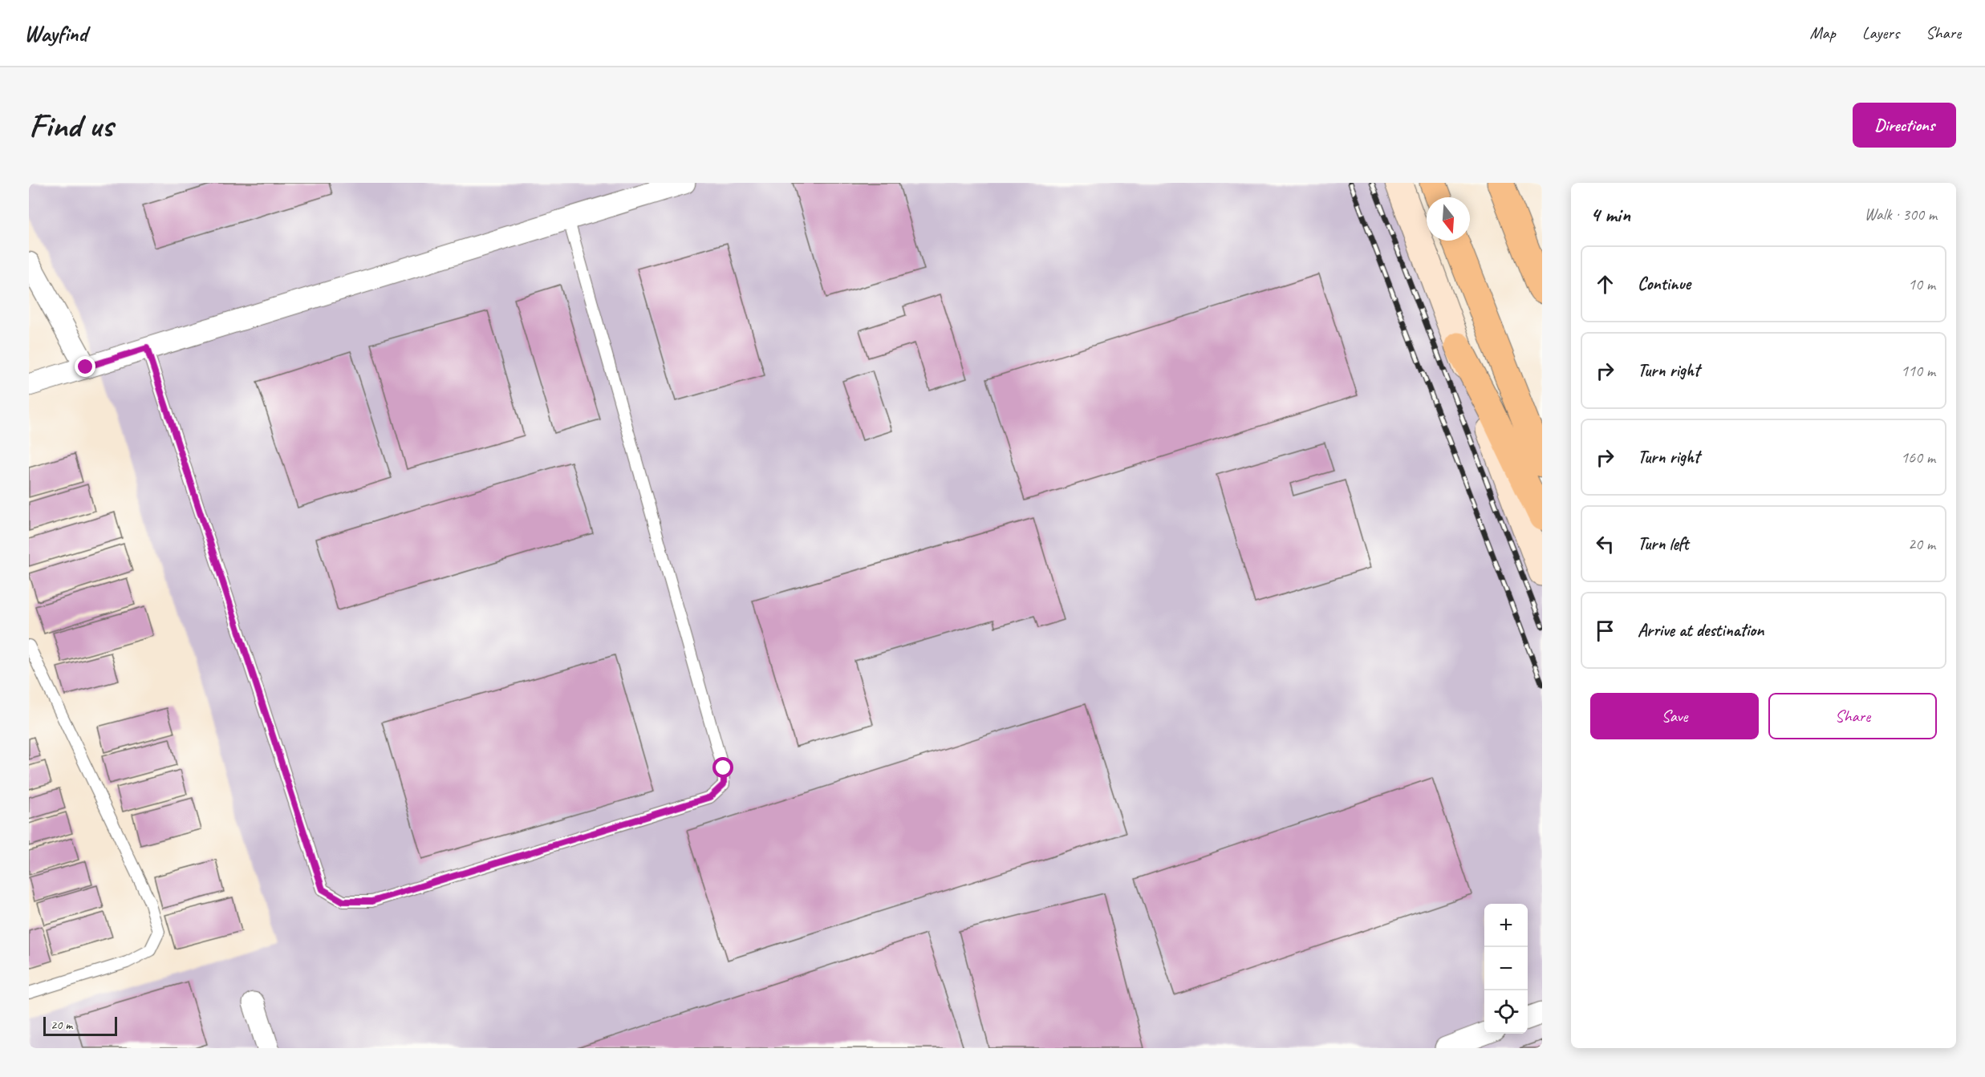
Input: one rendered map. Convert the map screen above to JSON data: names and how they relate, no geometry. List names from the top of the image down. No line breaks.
{"scale_bar":"20 m","north":"bottom","page":{"header":"Wayfind","nav":["Map","Layers","Share"],"buttons":["Directions",["Save","Share"]],"title":"Find us","heading":["4 min","Walk · 300 m"],"list":[["Continue","10 m"],["Turn right","110 m"],["Turn right","160 m"],["Turn left","20 m"],"Arrive at destination"],"map_buttons":["+","−"],"scale":"20 m"}}
